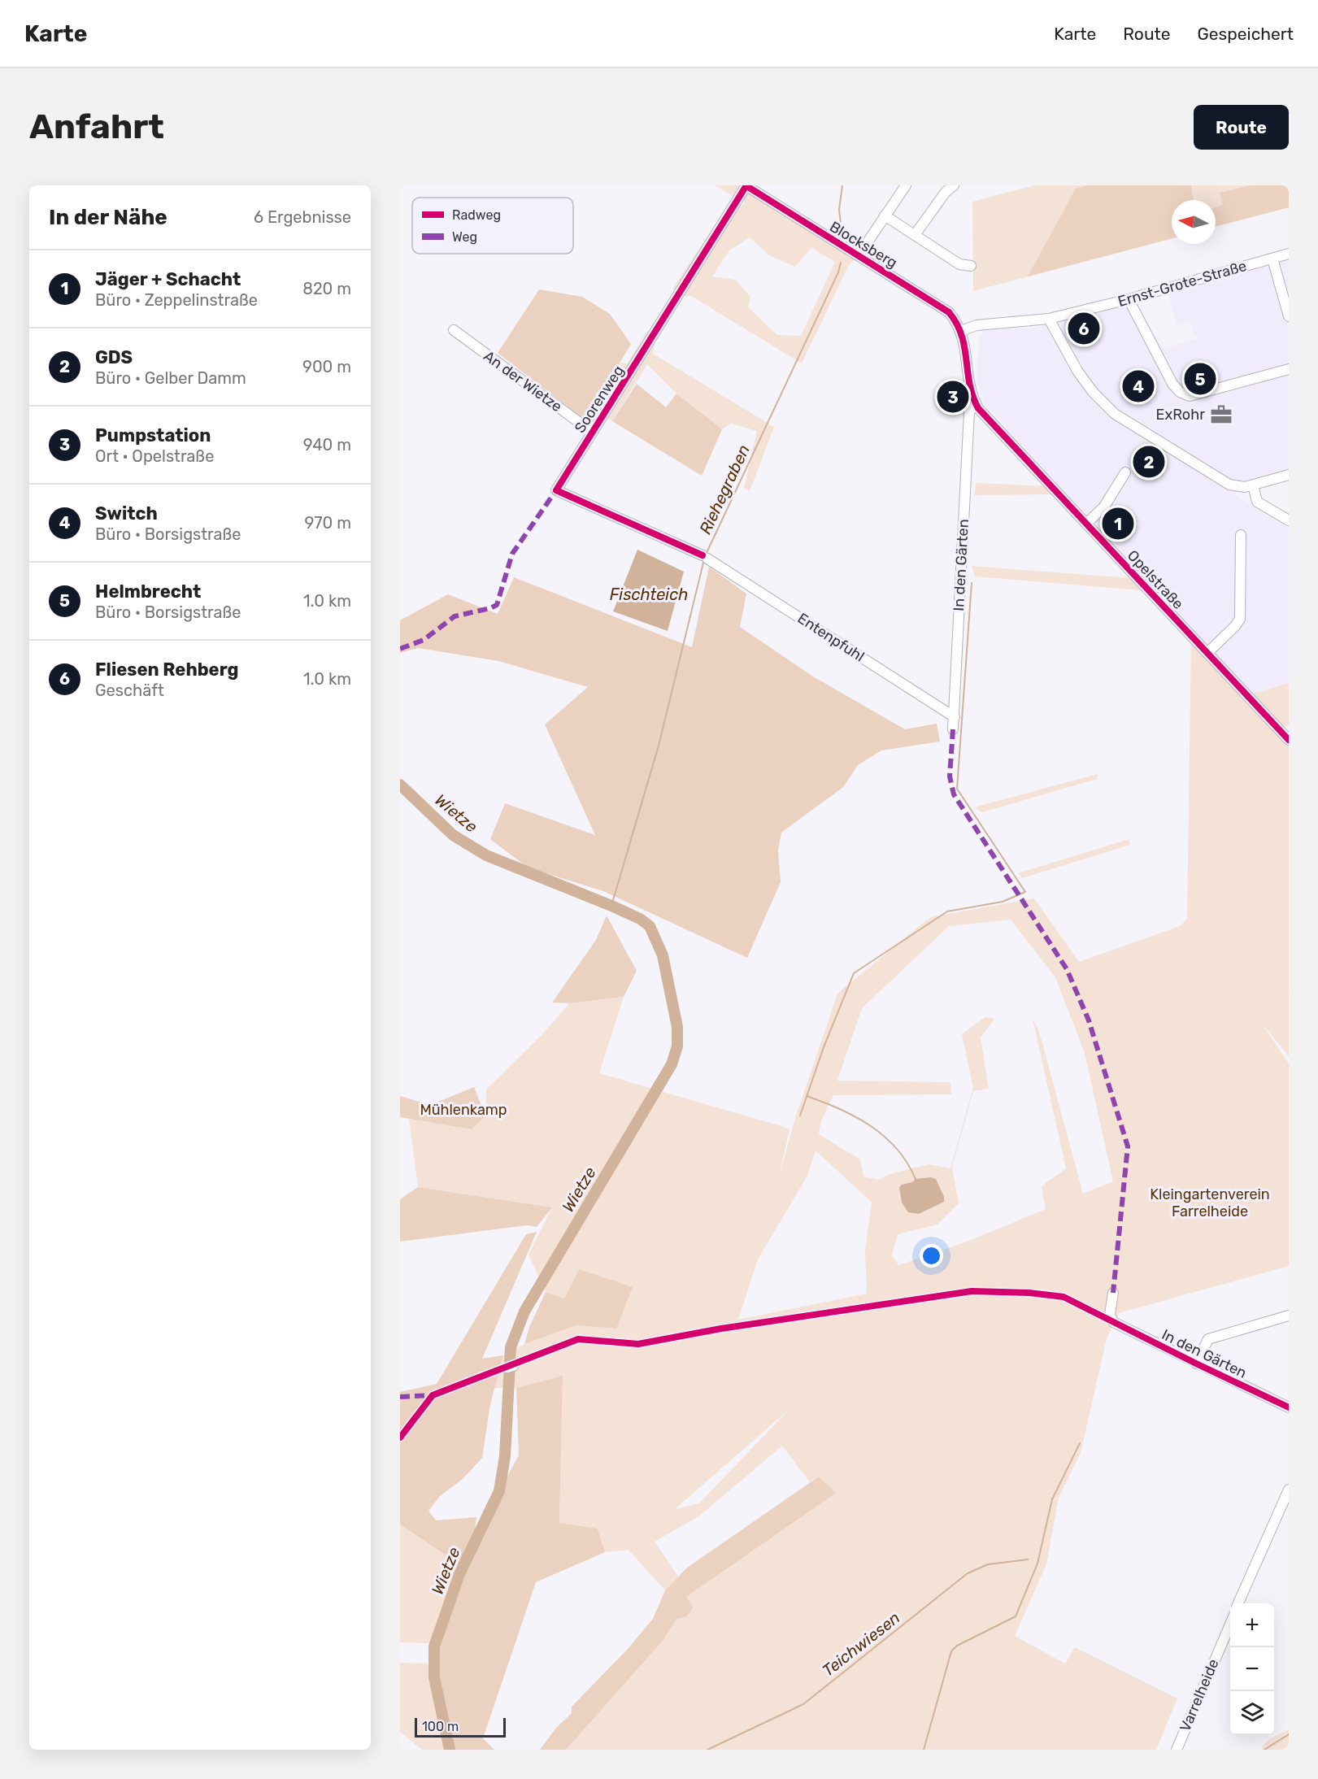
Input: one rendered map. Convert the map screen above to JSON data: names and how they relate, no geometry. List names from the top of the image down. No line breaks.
{"streets":{"street":["Blocksberg","Ernst-Grote-Straße","An der Wietze","Soorenweg","In den Gärten","Opelstraße","Entenpfuhl","Varrelheide"]},"crossings":[["Blocksberg","Ernst-Grote-Straße"],["Blocksberg","Soorenweg"],["Blocksberg","Opelstraße"],["Ernst-Grote-Straße","Opelstraße"],["An der Wietze","Soorenweg"],["Soorenweg","Entenpfuhl"],["In den Gärten","Opelstraße"],["In den Gärten","Entenpfuhl"]],"water":["Riehegraben","Fischteich","Wietze","Teichwiesen"],"parks":["Mühlenkamp","Kleingartenverein Farrelheide"],"places":{"office":["ExRohr"]},"legend":["Radweg","Weg"],"scale_bar":"100 m","north":"left","page":{"header":"Karte","nav":["Karte","Route","Gespeichert"],"buttons":"Route","title":"Anfahrt","heading":["In der Nähe","6 Ergebnisse"],"list":[{"mark":"1","name":"Jäger + Schacht","note":"Büro · Zeppelinstraße","value":"820 m"},{"mark":"2","name":"GDS","note":"Büro · Gelber Damm","value":"900 m"},{"mark":"3","name":"Pumpstation","note":"Ort · Opelstraße","value":"940 m"},{"mark":"4","name":"Switch","note":"Büro · Borsigstraße","value":"970 m"},{"mark":"5","name":"Helmbrecht","note":"Büro · Borsigstraße","value":"1.0 km"},{"mark":"6","name":"Fliesen Rehberg","note":"Geschäft","value":"1.0 km"}],"pins":["6","5","4","3","2","1"],"map_buttons":["+","−"],"scale":"100 m"}}
